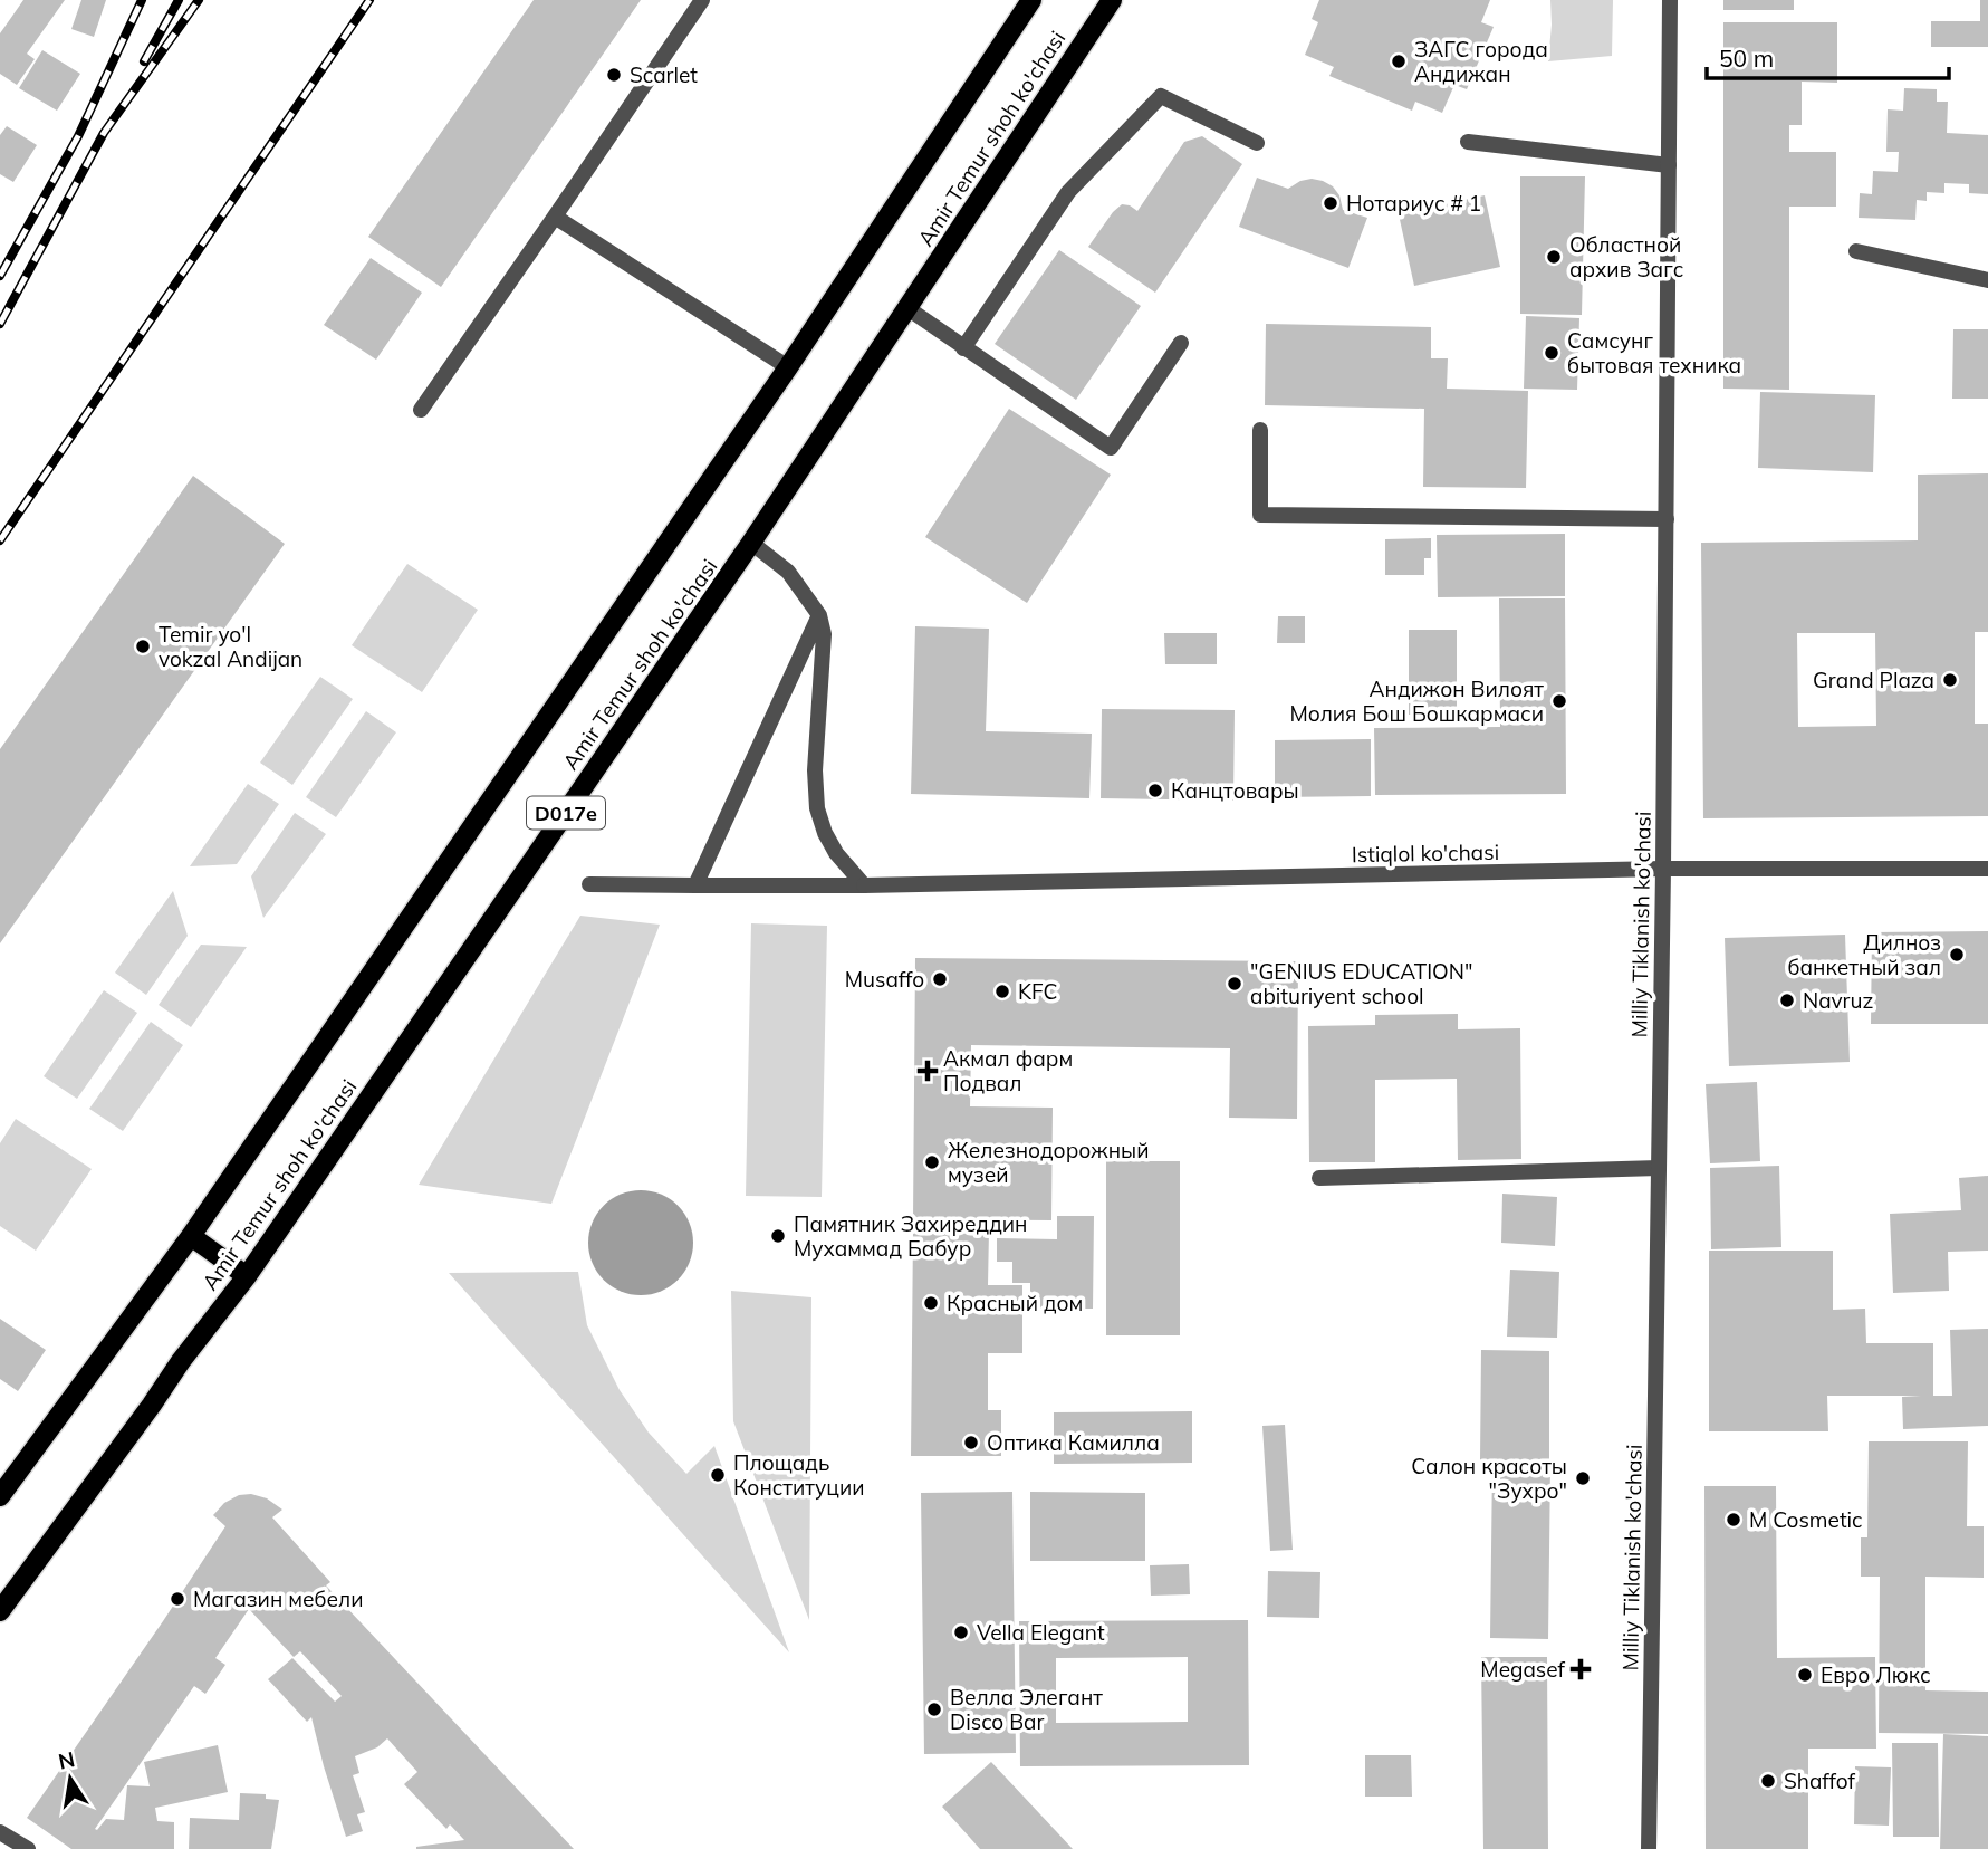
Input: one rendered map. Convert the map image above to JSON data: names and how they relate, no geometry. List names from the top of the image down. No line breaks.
{"streets":{"main road":["Amir Temur shoh ko'chasi","D017e"],"street":["Istiqlol ko'chasi","Milliy Tiklanish ko'chasi"]},"crossings":[["Istiqlol ko'chasi","Milliy Tiklanish ko'chasi"]],"places":{"other":["ЗАГС города Андижан","Scarlet","Нотариус # 1","Областной архив Загс","Самсунг бытовая техника","Temir yo'l vokzal Andijan","Grand Plaza","Андижон Вилоят Молия Бош Бошкармаси","Канцтовары","Дилноз банкетный зал","Musaffo","\"GENIUS EDUCATION\" abituriyent school","KFC","Navruz","Железнодорожный музей","Памятник Захиреддин Мухаммад Бабур","Красный дом","Оптика Камилла","Площадь Конституции","Салон красоты \"Зухро\"","M Cosmetic","Магазин мебели","Vella Elegant","Евро Люкс","Велла Элегант Disco Bar","Shaffof"],"health":["Акмал фарм Подвал","Megasef"]},"scale_bar":"50 m","north":"top"}
